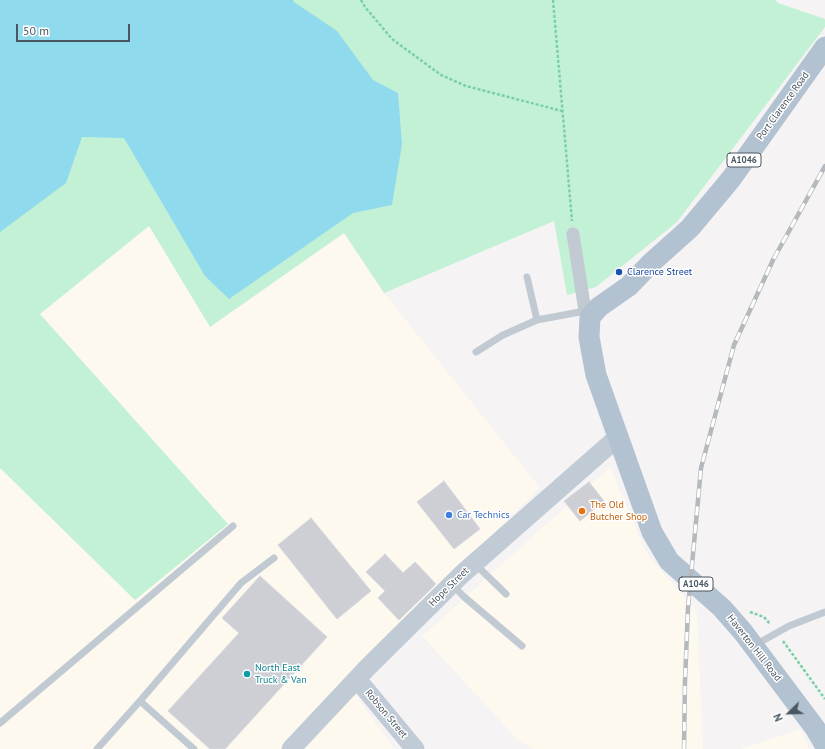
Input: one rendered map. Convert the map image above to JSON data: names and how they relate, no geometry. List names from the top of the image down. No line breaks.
{"streets":{"main road":["Port Clarence Road","A1046","Hope Street","Haverton Hill Road","Robson Street"]},"crossings":[["Port Clarence Road","A1046"],["A1046","Hope Street"],["A1046","Haverton Hill Road"],["Hope Street","Haverton Hill Road"],["Hope Street","Robson Street"]],"places":["Clarence Street","The Old Butcher Shop","Car Technics","North East Truck & Van"],"scale_bar":"50 m","north":"bottom left"}
